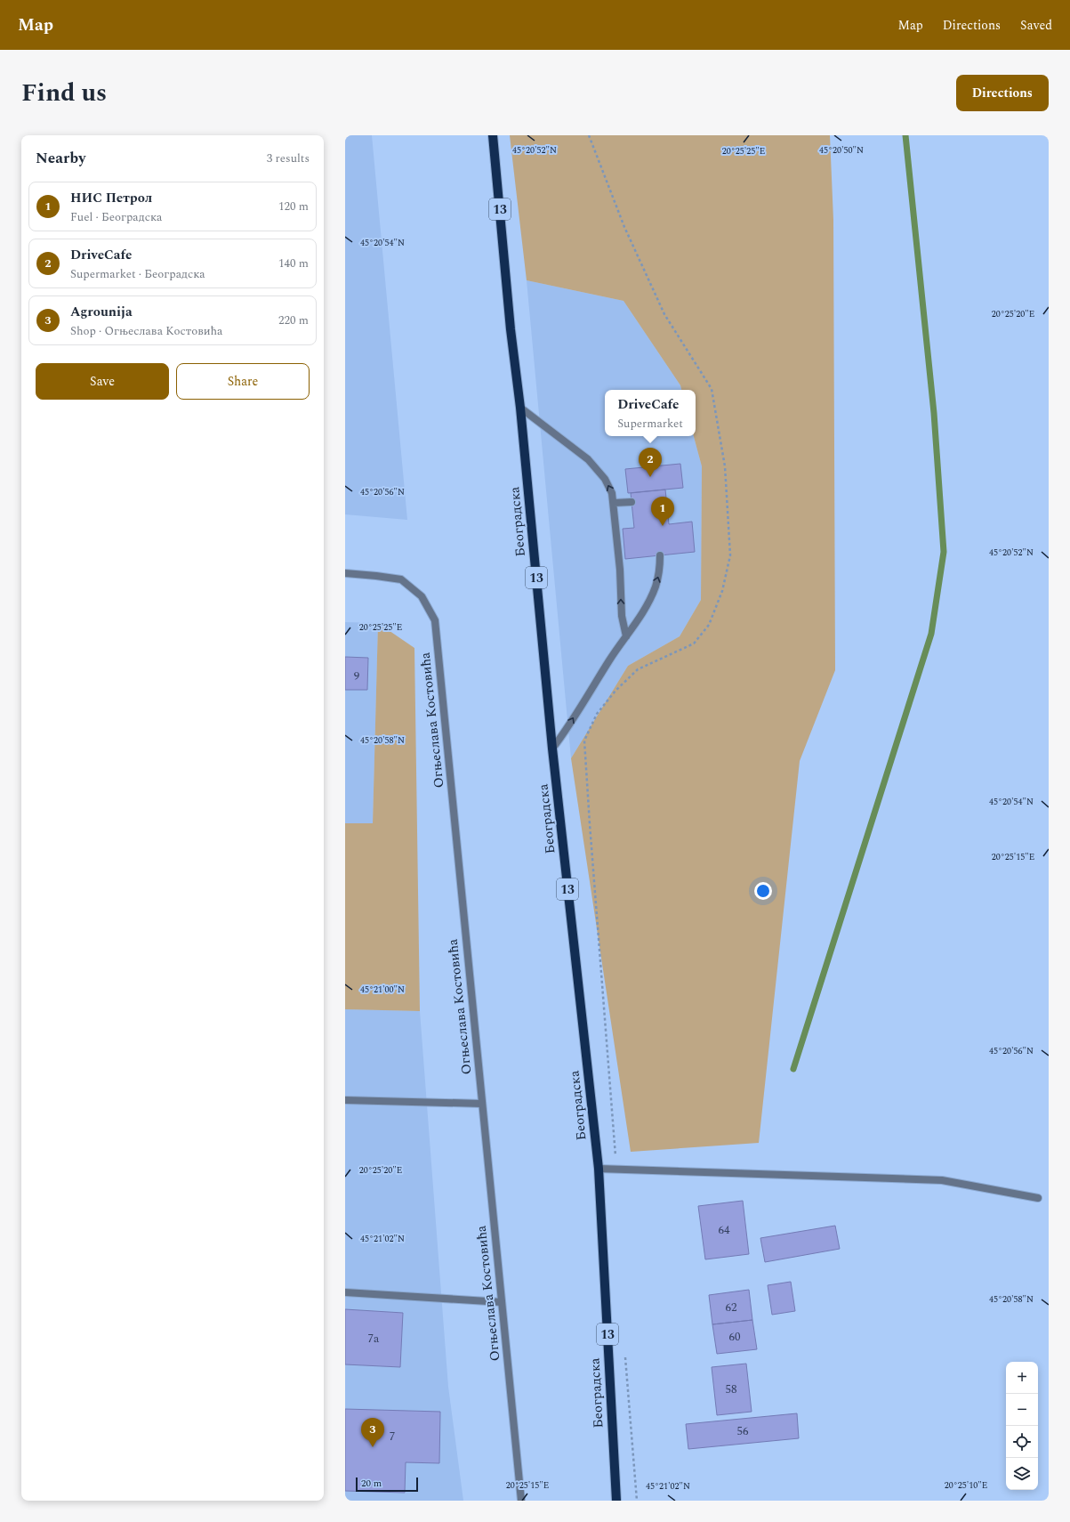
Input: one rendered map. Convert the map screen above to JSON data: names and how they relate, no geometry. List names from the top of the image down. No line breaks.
{"streets":{"main road":["13","Београдска"],"street":["Огњеслава Костовића"]},"house_numbers":["9","64","62","60","7a","58","56","7"],"scale_bar":"20 m","page":{"header":"Map","nav":["Map","Directions","Saved"],"title":"Find us","buttons":["Directions",["Save","Share"]],"heading":["Nearby","3 results"],"list":[{"mark":"1","name":"НИС Петрол","note":"Fuel · Београдска","value":"120 m"},{"mark":"2","name":"DriveCafe","note":"Supermarket · Београдска","value":"140 m"},{"mark":"3","name":"Agrounija","note":"Shop · Огњеслава Костовића","value":"220 m"}],"popup":["DriveCafe","Supermarket"],"pins":["2","1","3"],"map_buttons":["+","−"],"scale":"20 m"},"coordinates":["45°20'52\"N","45°20'50\"N","20°25'25\"E","45°20'54\"N","20°25'20\"E","45°20'56\"N","45°20'58\"N","20°25'15\"E","45°21'00\"N","45°21'02\"N","20°25'10\"E"]}
